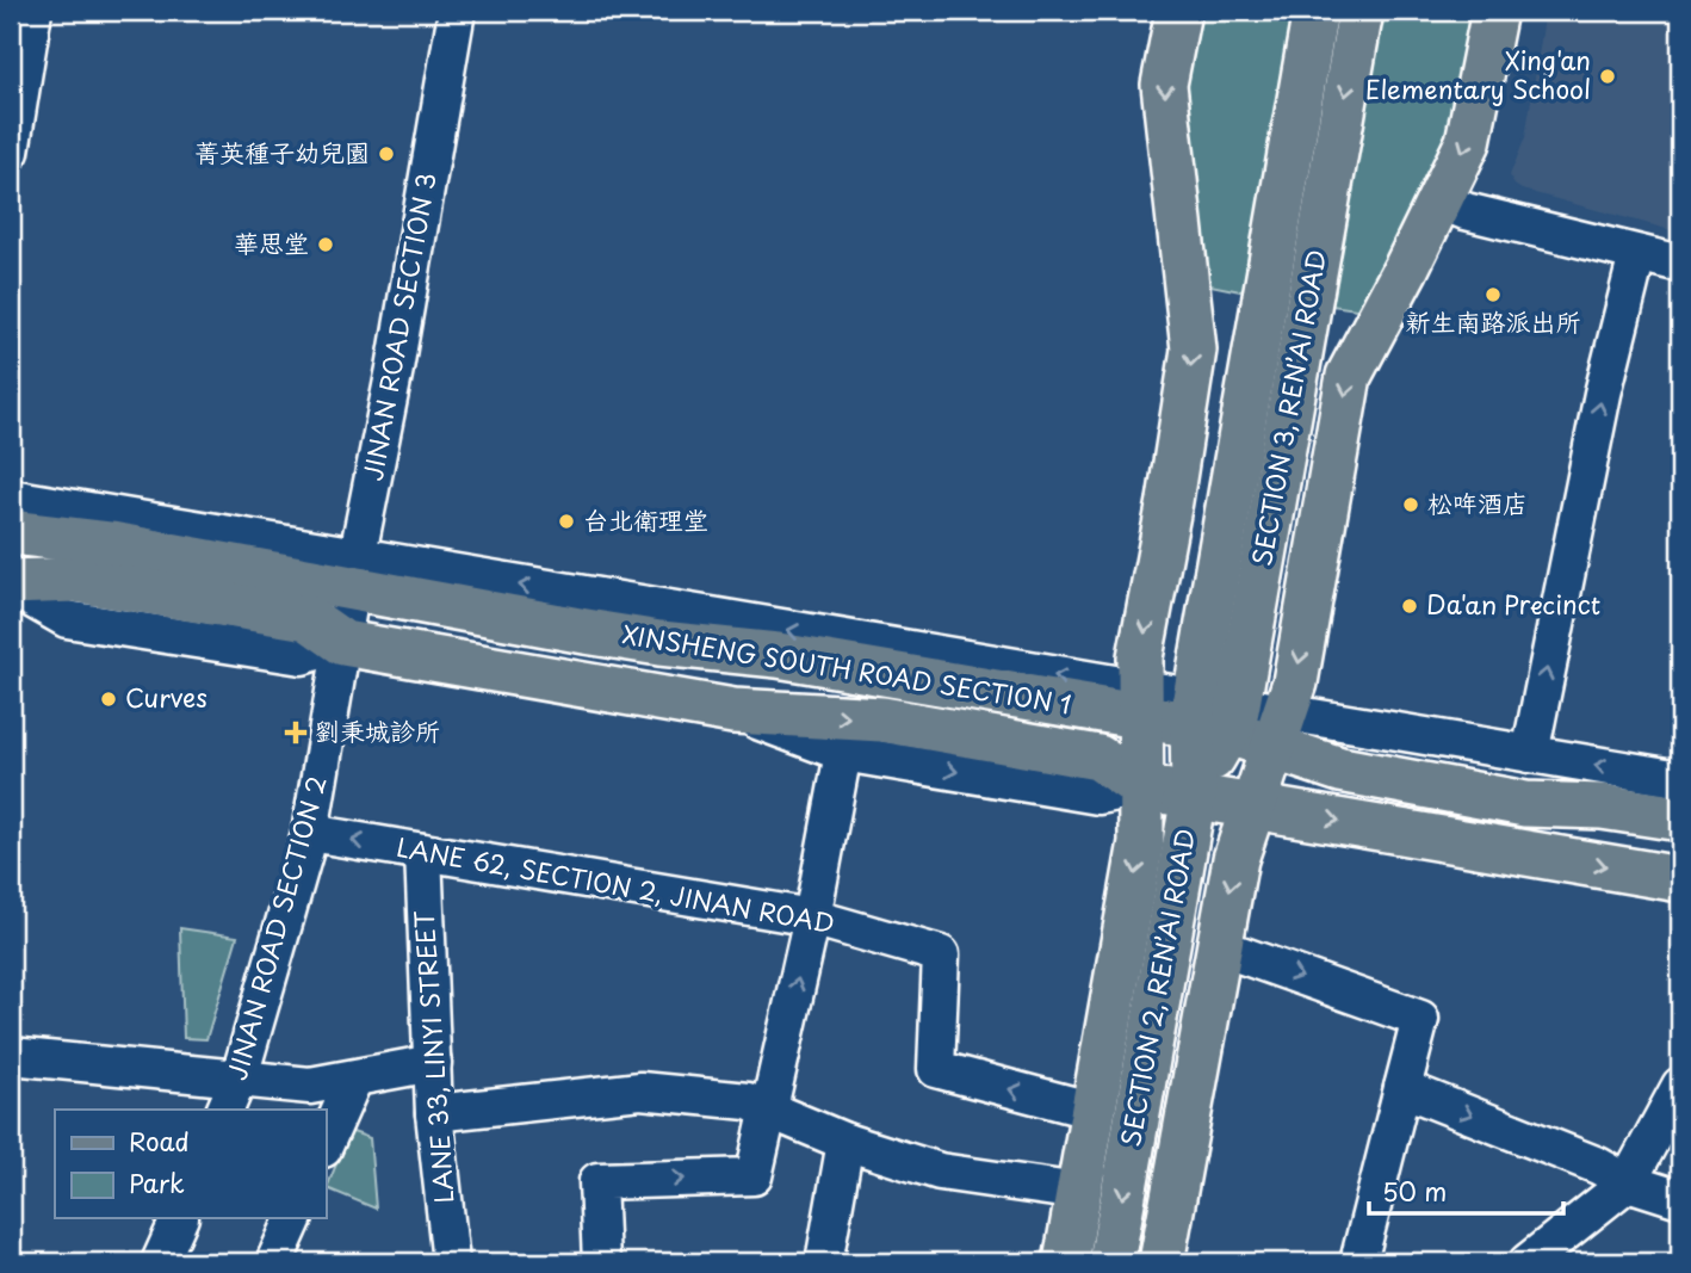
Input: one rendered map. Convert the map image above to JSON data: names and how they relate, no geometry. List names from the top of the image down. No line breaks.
{"streets":{"main road":["SECTION 3, REN’AI ROAD","XINSHENG SOUTH ROAD SECTION 1","SECTION 2, REN’AI ROAD"],"street":["JINAN ROAD SECTION 3","LANE 62, SECTION 2, JINAN ROAD","JINAN ROAD SECTION 2","LANE 33, LINYI STREET"]},"crossings":[["JINAN ROAD SECTION 3","XINSHENG SOUTH ROAD SECTION 1"],["JINAN ROAD SECTION 3","JINAN ROAD SECTION 2"],["SECTION 3, REN’AI ROAD","XINSHENG SOUTH ROAD SECTION 1"],["SECTION 3, REN’AI ROAD","SECTION 2, REN’AI ROAD"],["XINSHENG SOUTH ROAD SECTION 1","JINAN ROAD SECTION 2"],["XINSHENG SOUTH ROAD SECTION 1","SECTION 2, REN’AI ROAD"],["LANE 62, SECTION 2, JINAN ROAD","JINAN ROAD SECTION 2"],["LANE 62, SECTION 2, JINAN ROAD","SECTION 2, REN’AI ROAD"],["LANE 62, SECTION 2, JINAN ROAD","LANE 33, LINYI STREET"]],"places":{"other":["Xing'an Elementary School","菁英種子幼兒園","華思堂","新生南路派出所","松哖酒店","台北衛理堂","Da'an Precinct","Curves"],"health":["劉秉城診所"]},"legend":["Road","Park"],"scale_bar":"50 m"}
